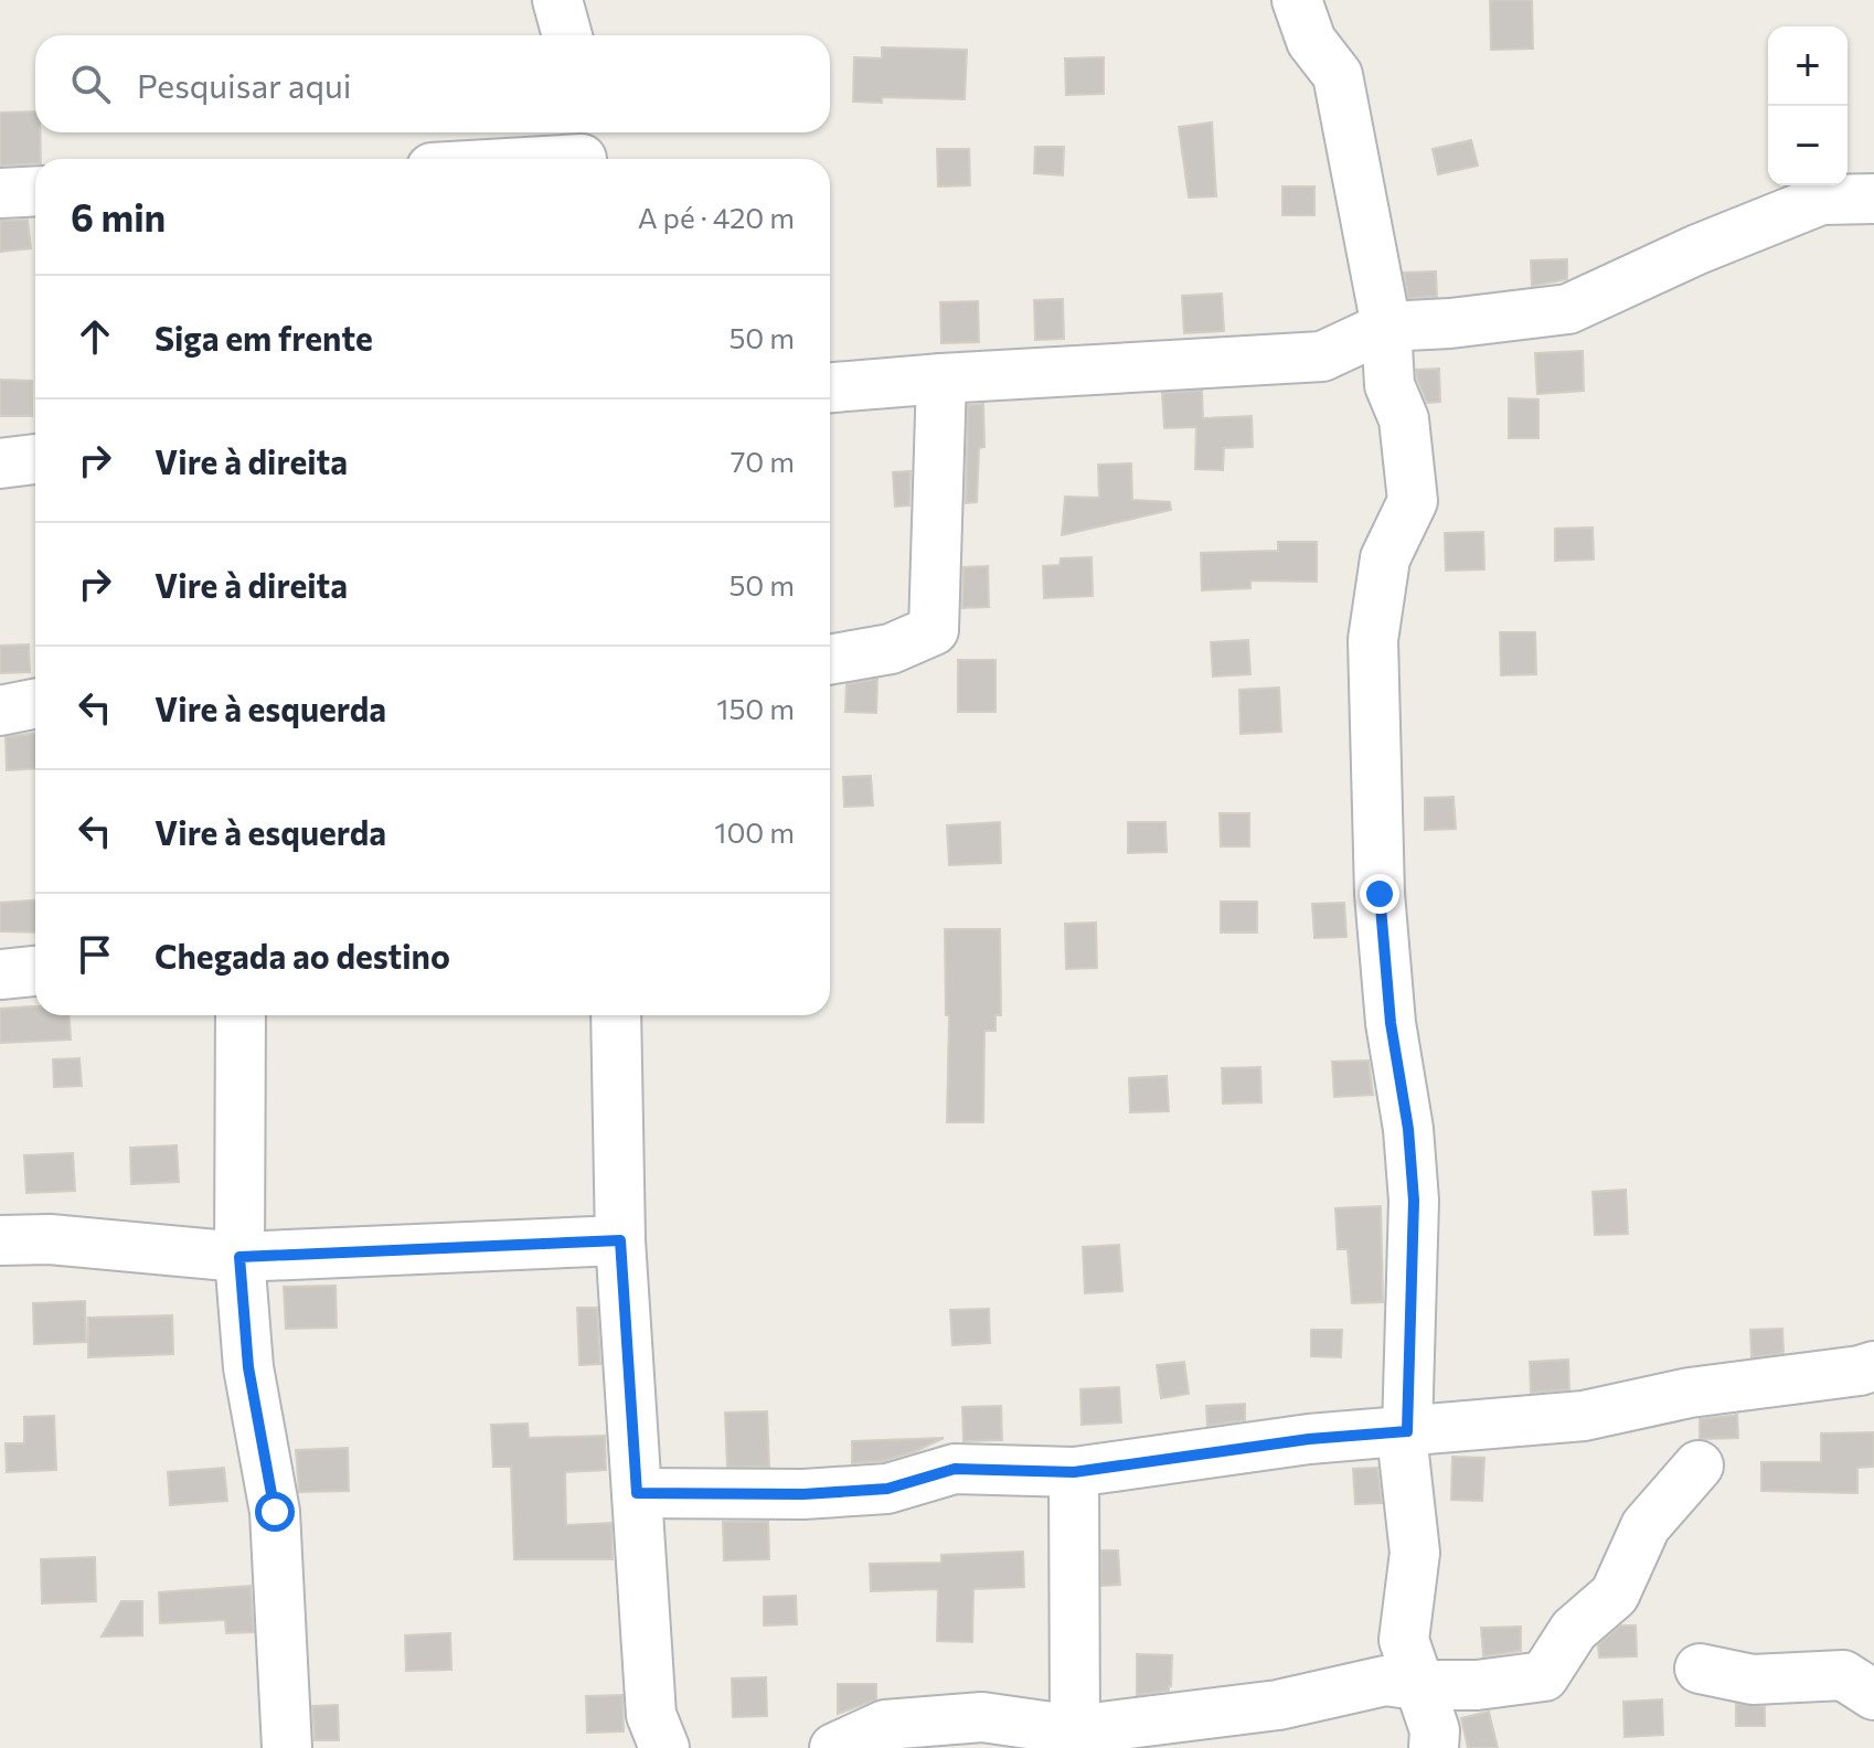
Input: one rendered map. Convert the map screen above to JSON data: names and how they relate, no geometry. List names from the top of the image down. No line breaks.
{"page":{"map_buttons":["+","−"],"search":"Pesquisar aqui","heading":["6 min","A pé · 420 m"],"list":[["Siga em frente","50 m"],["Vire à direita","70 m"],["Vire à direita","50 m"],["Vire à esquerda","150 m"],["Vire à esquerda","100 m"],"Chegada ao destino"]}}
